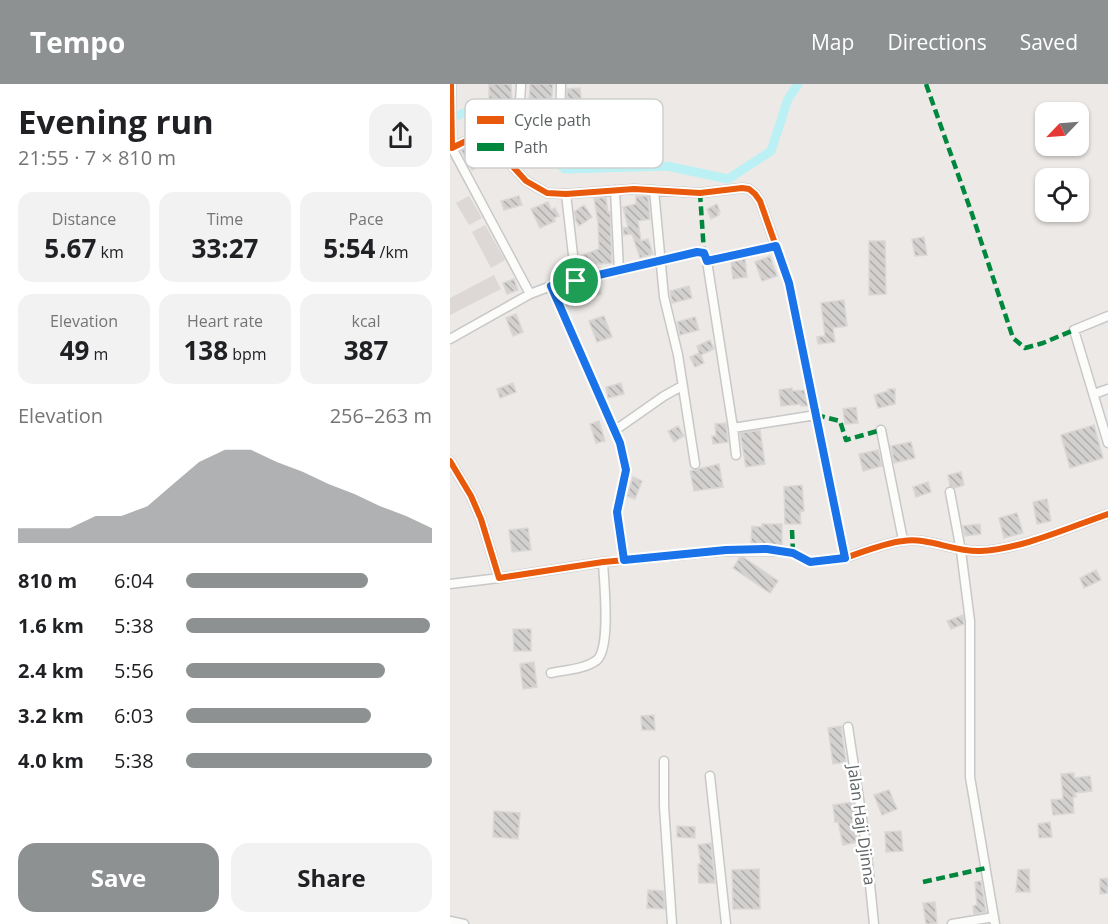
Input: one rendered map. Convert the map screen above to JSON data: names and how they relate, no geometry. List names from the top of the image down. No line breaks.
{"streets":{"street":["Jalan Haji Djinna"]},"legend":["Cycle path","Path"],"north":"bottom left","page":{"header":"Tempo","nav":["Map","Directions","Saved"],"heading":["Evening run","21:55 · 7 × 810 m"],"stats":[["Distance","5.67 km"],["Time","33:27"],["Pace","5:54 /km"],["Elevation","49 m"],["Heart rate","138 bpm"],["kcal","387"]],"chart":["Elevation","256–263 m"],"list":[{"name":"810 m","note":"6:04"},{"name":"1.6 km","note":"5:38"},{"name":"2.4 km","note":"5:56"},{"name":"3.2 km","note":"6:03"},{"name":"4.0 km","note":"5:38"}],"buttons":["Save","Share"]}}
